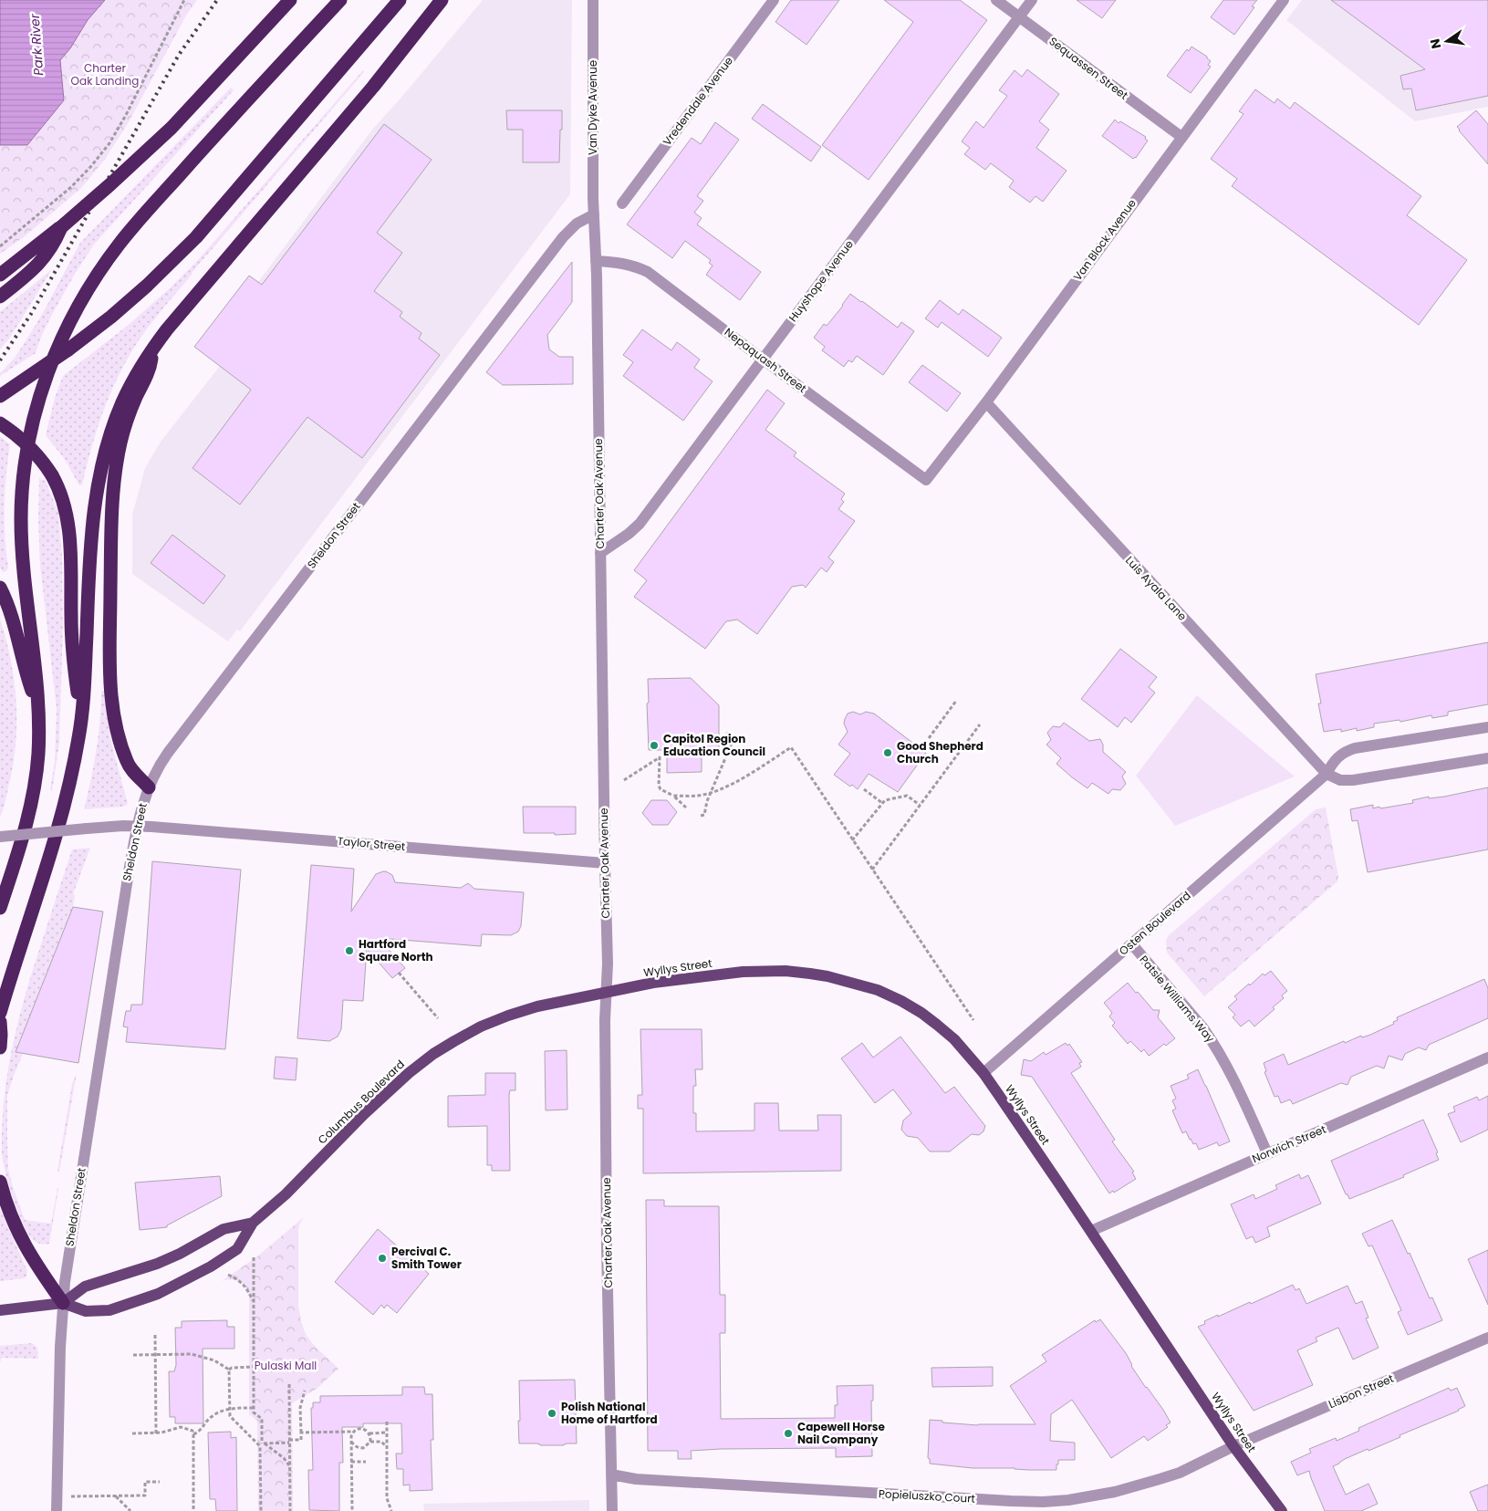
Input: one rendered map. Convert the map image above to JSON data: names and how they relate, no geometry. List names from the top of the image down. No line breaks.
{"streets":{"main road":["Wyllys Street","Columbus Boulevard"],"street":["Sequassen Street","Vredendale Avenue","Van Dyke Avenue","Van Block Avenue","Huyshope Avenue","Nepaquash Street","Charter Oak Avenue","Sheldon Street","Luis Ayala Lane","Taylor Street","Osten Boulevard","Patsie Williams Way","Norwich Street","Lisbon Street","Popieluszko Court"]},"crossings":[["Sequassen Street","Van Block Avenue"],["Sequassen Street","Huyshope Avenue"],["Van Dyke Avenue","Charter Oak Avenue"],["Van Dyke Avenue","Sheldon Street"],["Van Block Avenue","Nepaquash Street"],["Van Block Avenue","Luis Ayala Lane"],["Huyshope Avenue","Nepaquash Street"],["Huyshope Avenue","Charter Oak Avenue"],["Nepaquash Street","Charter Oak Avenue"],["Charter Oak Avenue","Sheldon Street"],["Charter Oak Avenue","Taylor Street"],["Charter Oak Avenue","Wyllys Street"],["Charter Oak Avenue","Columbus Boulevard"],["Charter Oak Avenue","Popieluszko Court"],["Sheldon Street","Taylor Street"],["Sheldon Street","Columbus Boulevard"],["Luis Ayala Lane","Osten Boulevard"],["Osten Boulevard","Wyllys Street"],["Osten Boulevard","Patsie Williams Way"],["Wyllys Street","Columbus Boulevard"],["Wyllys Street","Norwich Street"],["Wyllys Street","Lisbon Street"],["Wyllys Street","Popieluszko Court"],["Patsie Williams Way","Norwich Street"],["Lisbon Street","Popieluszko Court"]],"water":["Park River"],"parks":["Charter Oak Landing","Pulaski Mall"],"places":["Capitol Region Education Council","Good Shepherd Church","Hartford Square North","Percival C. Smith Tower","Polish National Home of Hartford","Capewell Horse Nail Company"],"north":"left"}
